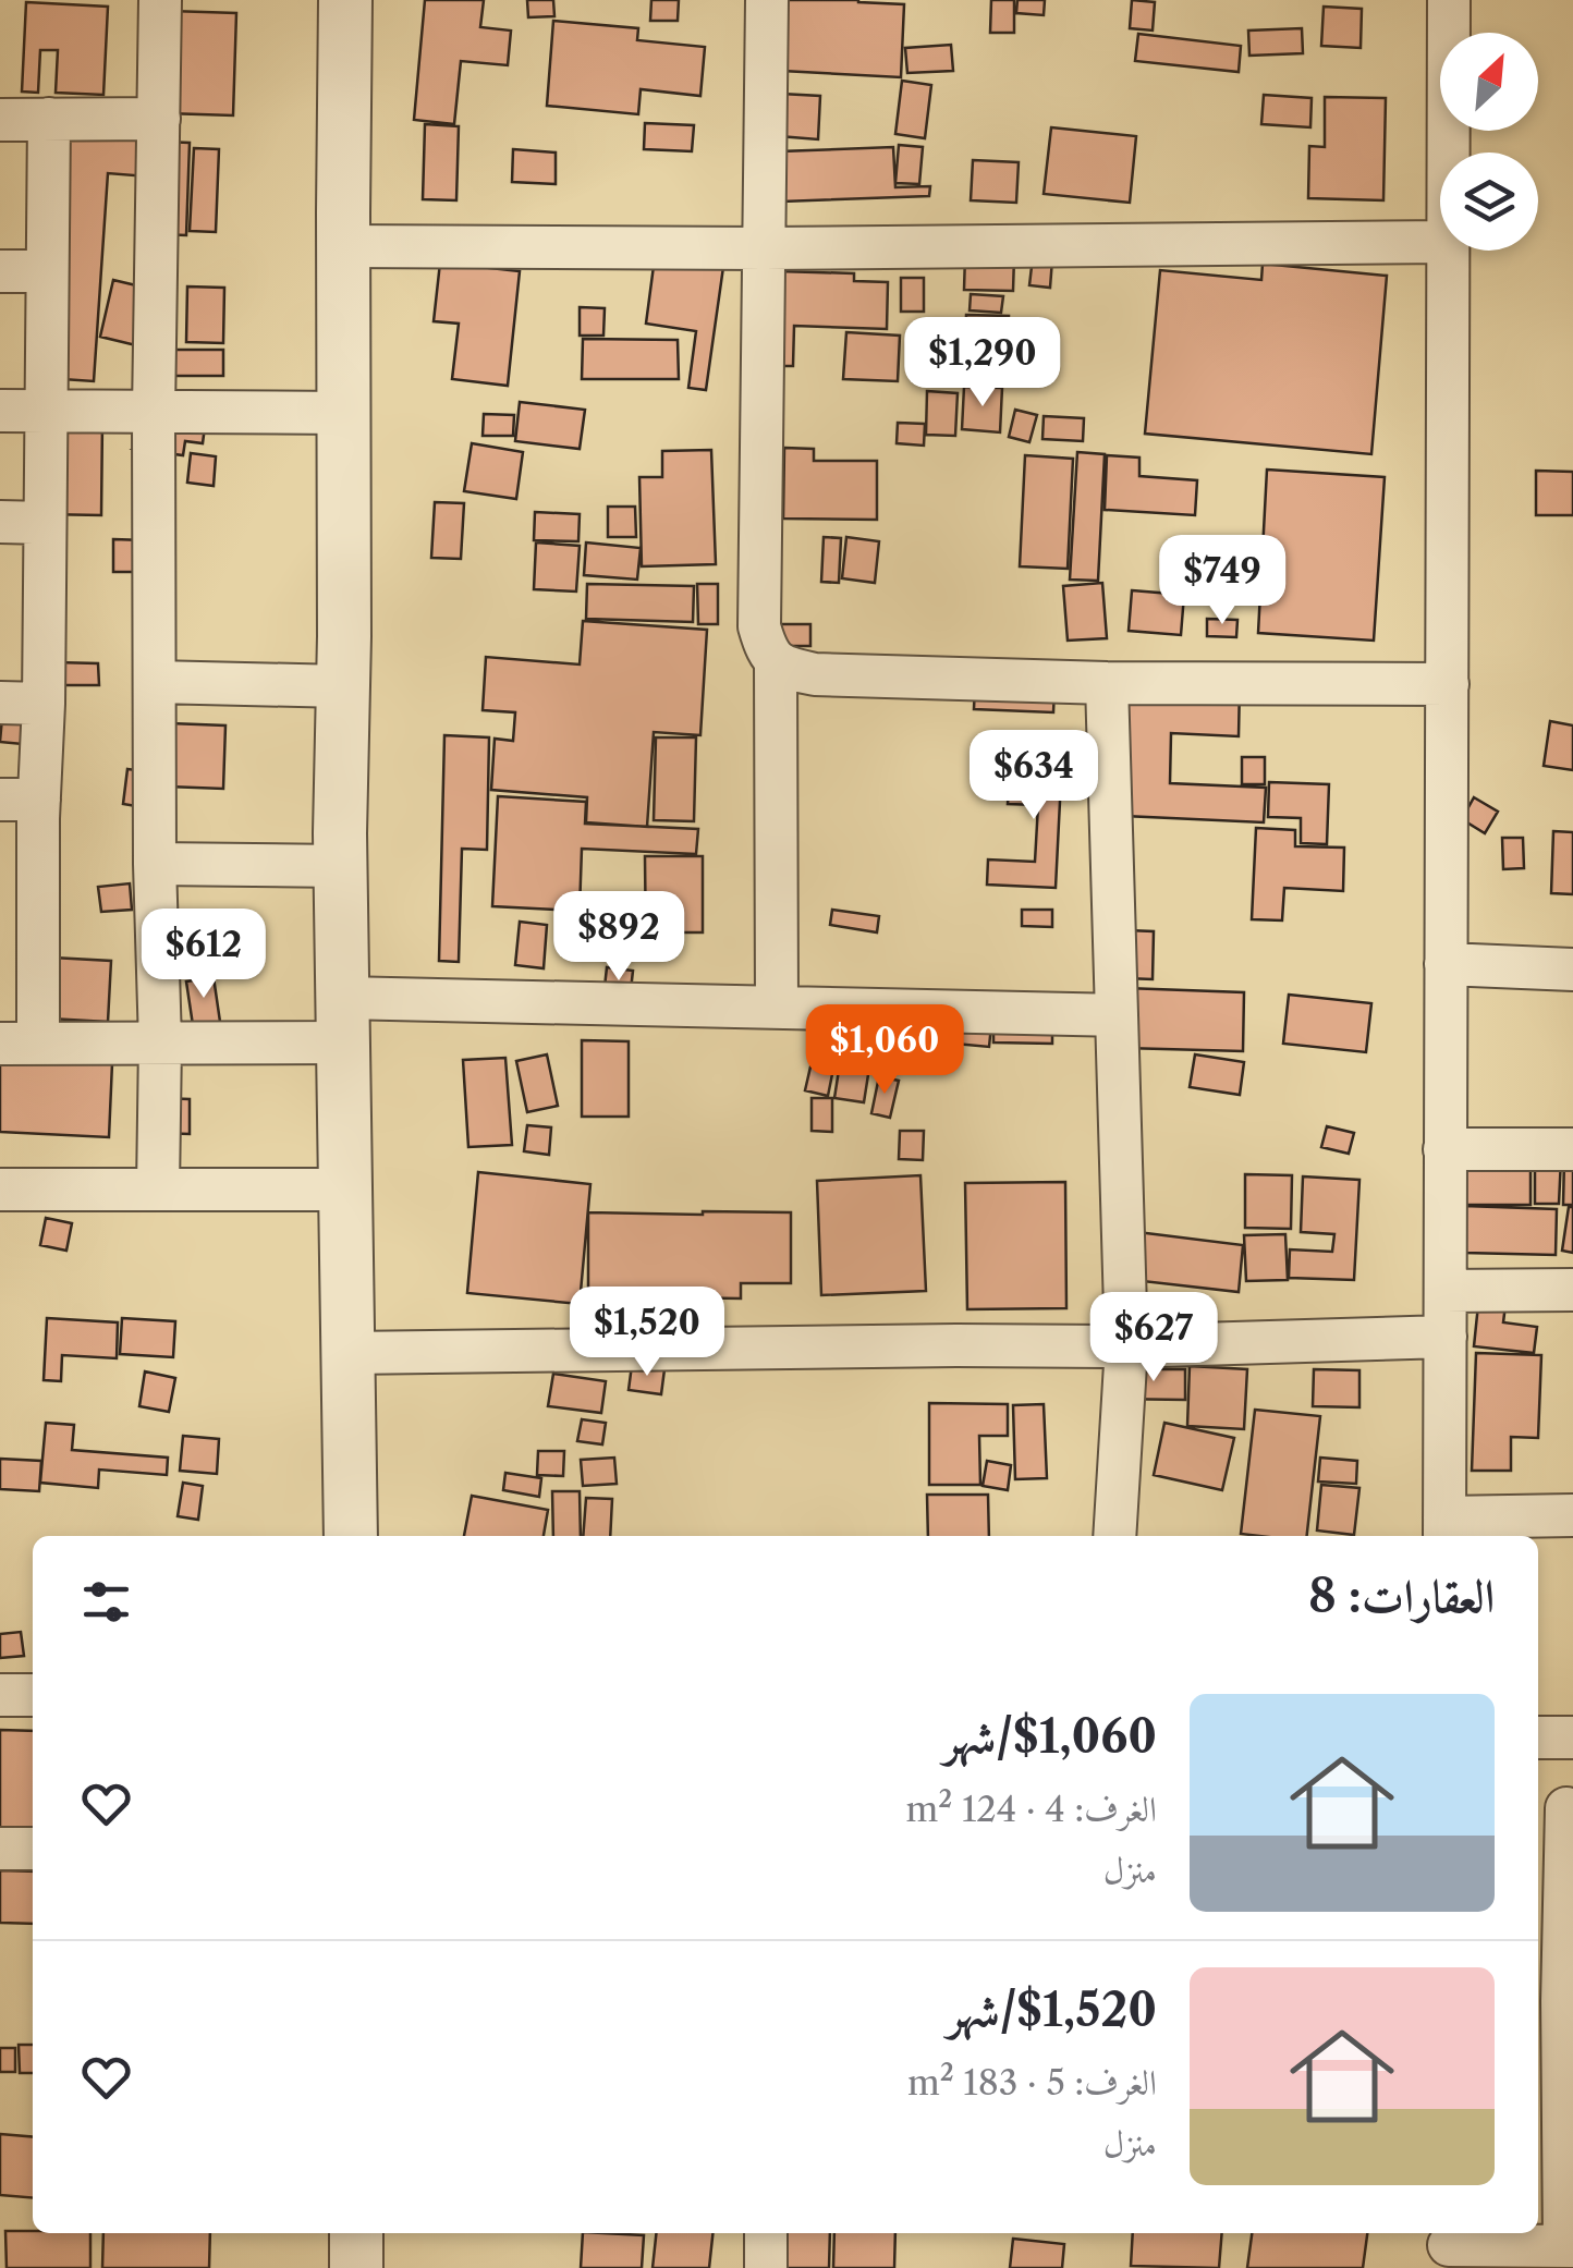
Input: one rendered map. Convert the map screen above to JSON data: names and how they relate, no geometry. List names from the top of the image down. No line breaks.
{"north":"top right","page":{"price":["$1,290","$749","$634","$892","$612","$1,060","$1,520","$627"],"heading":"العقارات: 8","list":[{"name":"$1,060/شهر","note":"الغرف: 4 · 124 m² · منزل"},{"name":"$1,520/شهر","note":"الغرف: 5 · 183 m² · منزل"}]}}
